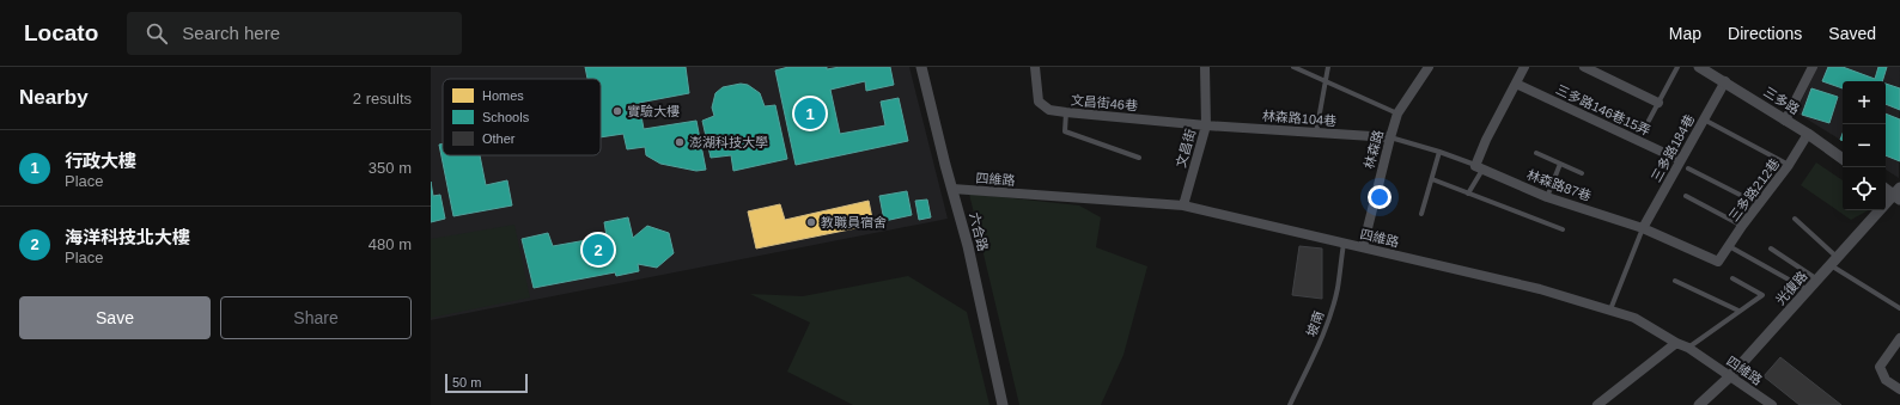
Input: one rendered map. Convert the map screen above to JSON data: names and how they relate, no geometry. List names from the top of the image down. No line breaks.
{"streets":{"street":["三多路","文昌街46巷","三多路146巷15弄","林森路104巷","文昌街","三多路184巷","林森路","四維路","林森路87巷","三多路212巷","六合路","光復路"],"lane":["坡南"]},"crossings":[["三多路","三多路184巷"],["三多路","三多路212巷"],["文昌街46巷","林森路104巷"],["文昌街46巷","文昌街"],["三多路146巷15弄","三多路184巷"],["林森路104巷","文昌街"],["林森路104巷","林森路"],["林森路104巷","林森路87巷"],["文昌街","四維路"],["三多路184巷","林森路87巷"],["林森路","四維路"],["林森路","林森路87巷"],["四維路","六合路"],["四維路","光復路"],["四維路","坡南"],["林森路87巷","三多路212巷"]],"places":["實驗大樓","澎湖科技大學","教職員宿舍"],"legend":["Homes","Schools","Other"],"scale_bar":"50 m","page":{"header":"Locato","search":"Search here","nav":["Map","Directions","Saved"],"heading":["Nearby","2 results"],"map_buttons":["+","−"],"pins":["1","2"],"list":[{"mark":"1","name":"行政大樓","note":"Place","value":"350 m"},{"mark":"2","name":"海洋科技北大樓","note":"Place","value":"480 m"}],"buttons":["Save","Share"],"scale":"50 m"}}
